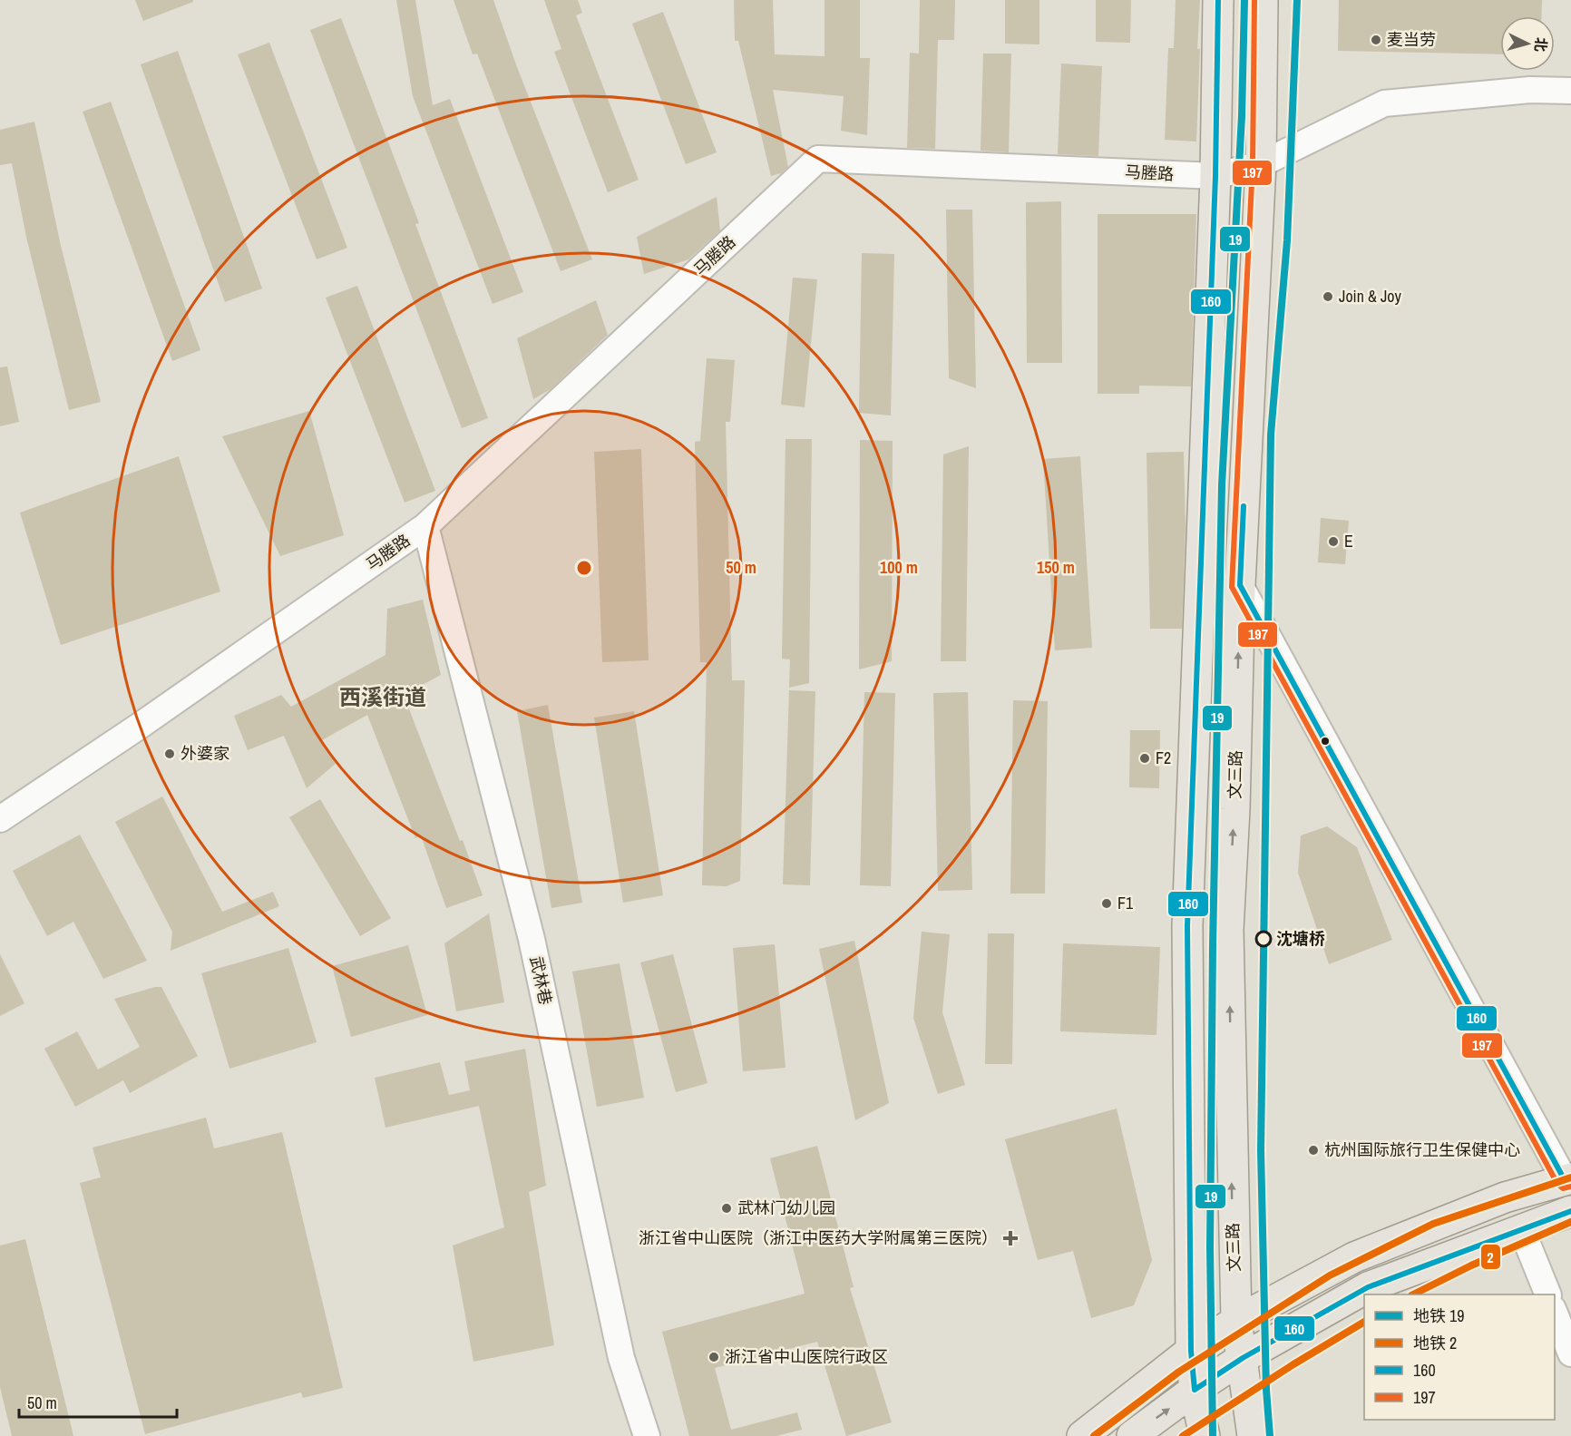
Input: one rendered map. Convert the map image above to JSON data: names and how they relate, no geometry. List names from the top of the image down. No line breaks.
{"streets":{"main road":["文三路"],"street":["马塍路","武林巷"]},"crossings":[["马塍路","文三路"],["马塍路","武林巷"]],"districts":["西溪街道"],"places":{"other":["麦当劳","Join & Joy","E","外婆家","F2","F1","沈塘桥","杭州国际旅行卫生保健中心","武林门幼儿园","浙江省中山医院行政区"],"health":["浙江省中山医院（浙江中医药大学附属第三医院）"]},"lines":["metro line 19","transit line 160","transit line 197","metro line 2"],"legend":["地铁 19","地铁 2","160","197"],"scale_bar":"50 m","north":"right","rings":["50 m","100 m","150 m"]}
